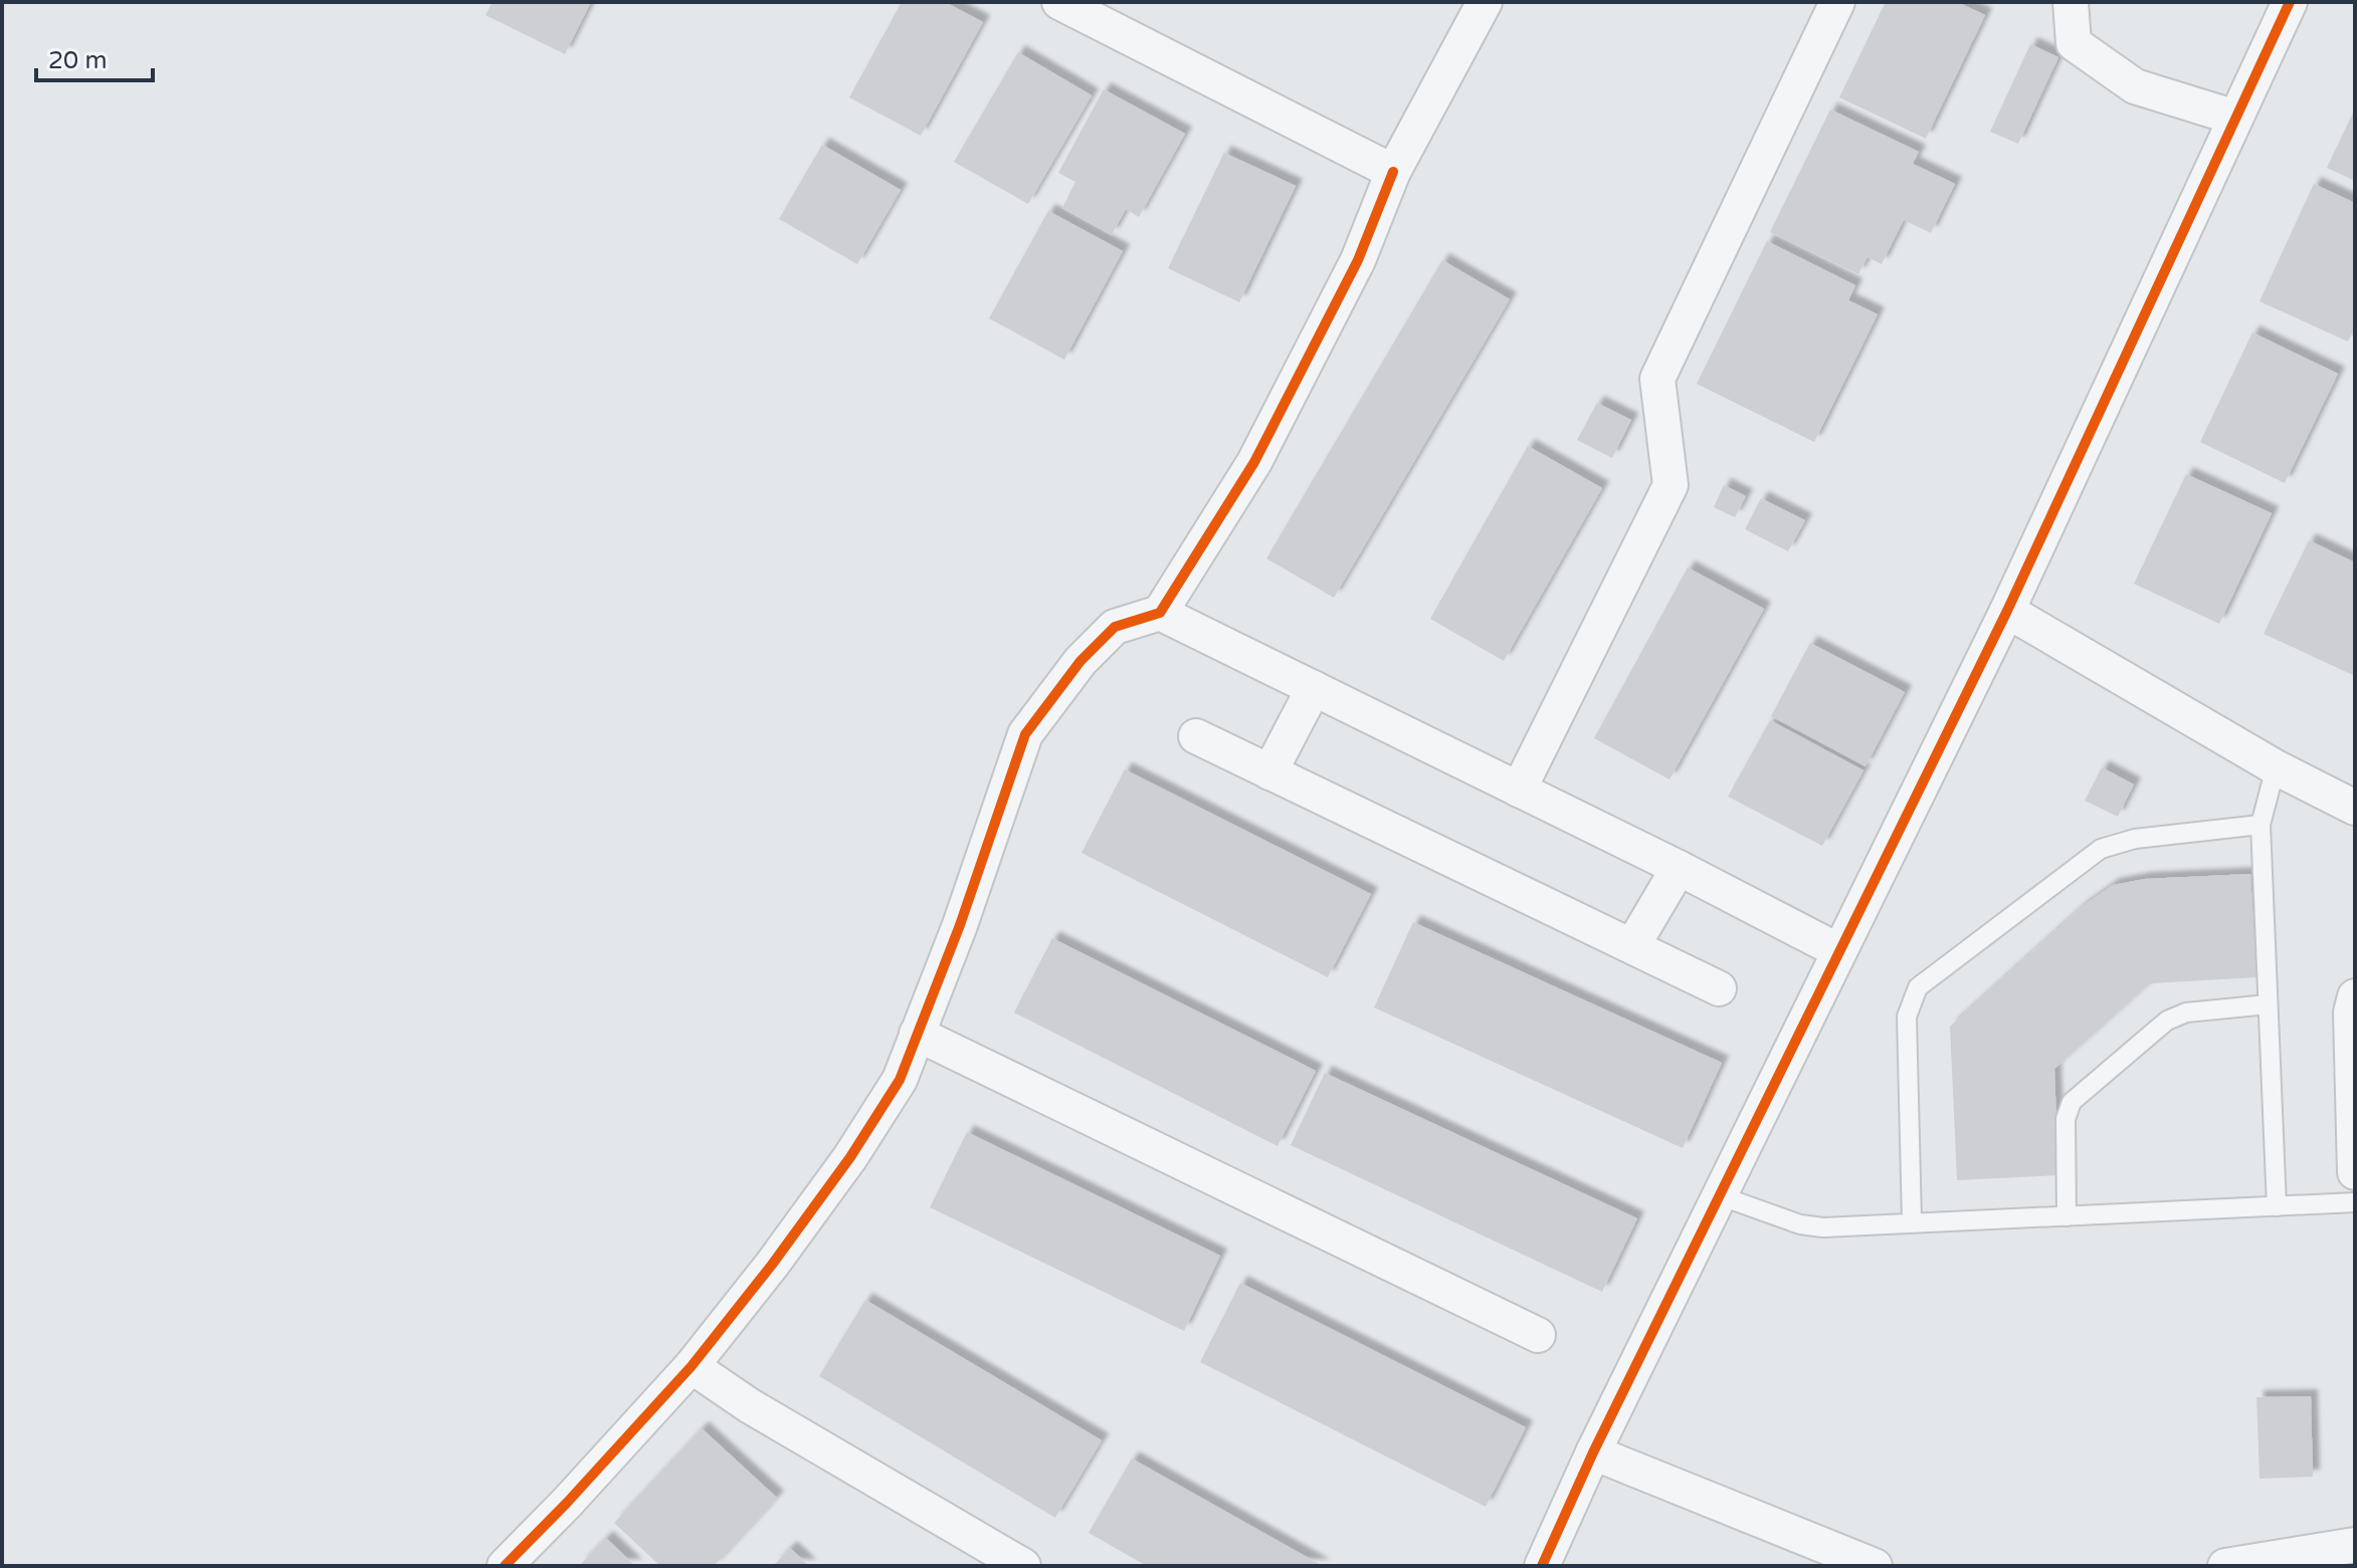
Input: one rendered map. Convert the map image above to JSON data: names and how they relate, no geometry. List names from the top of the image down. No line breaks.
{"scale_bar":"20 m"}
